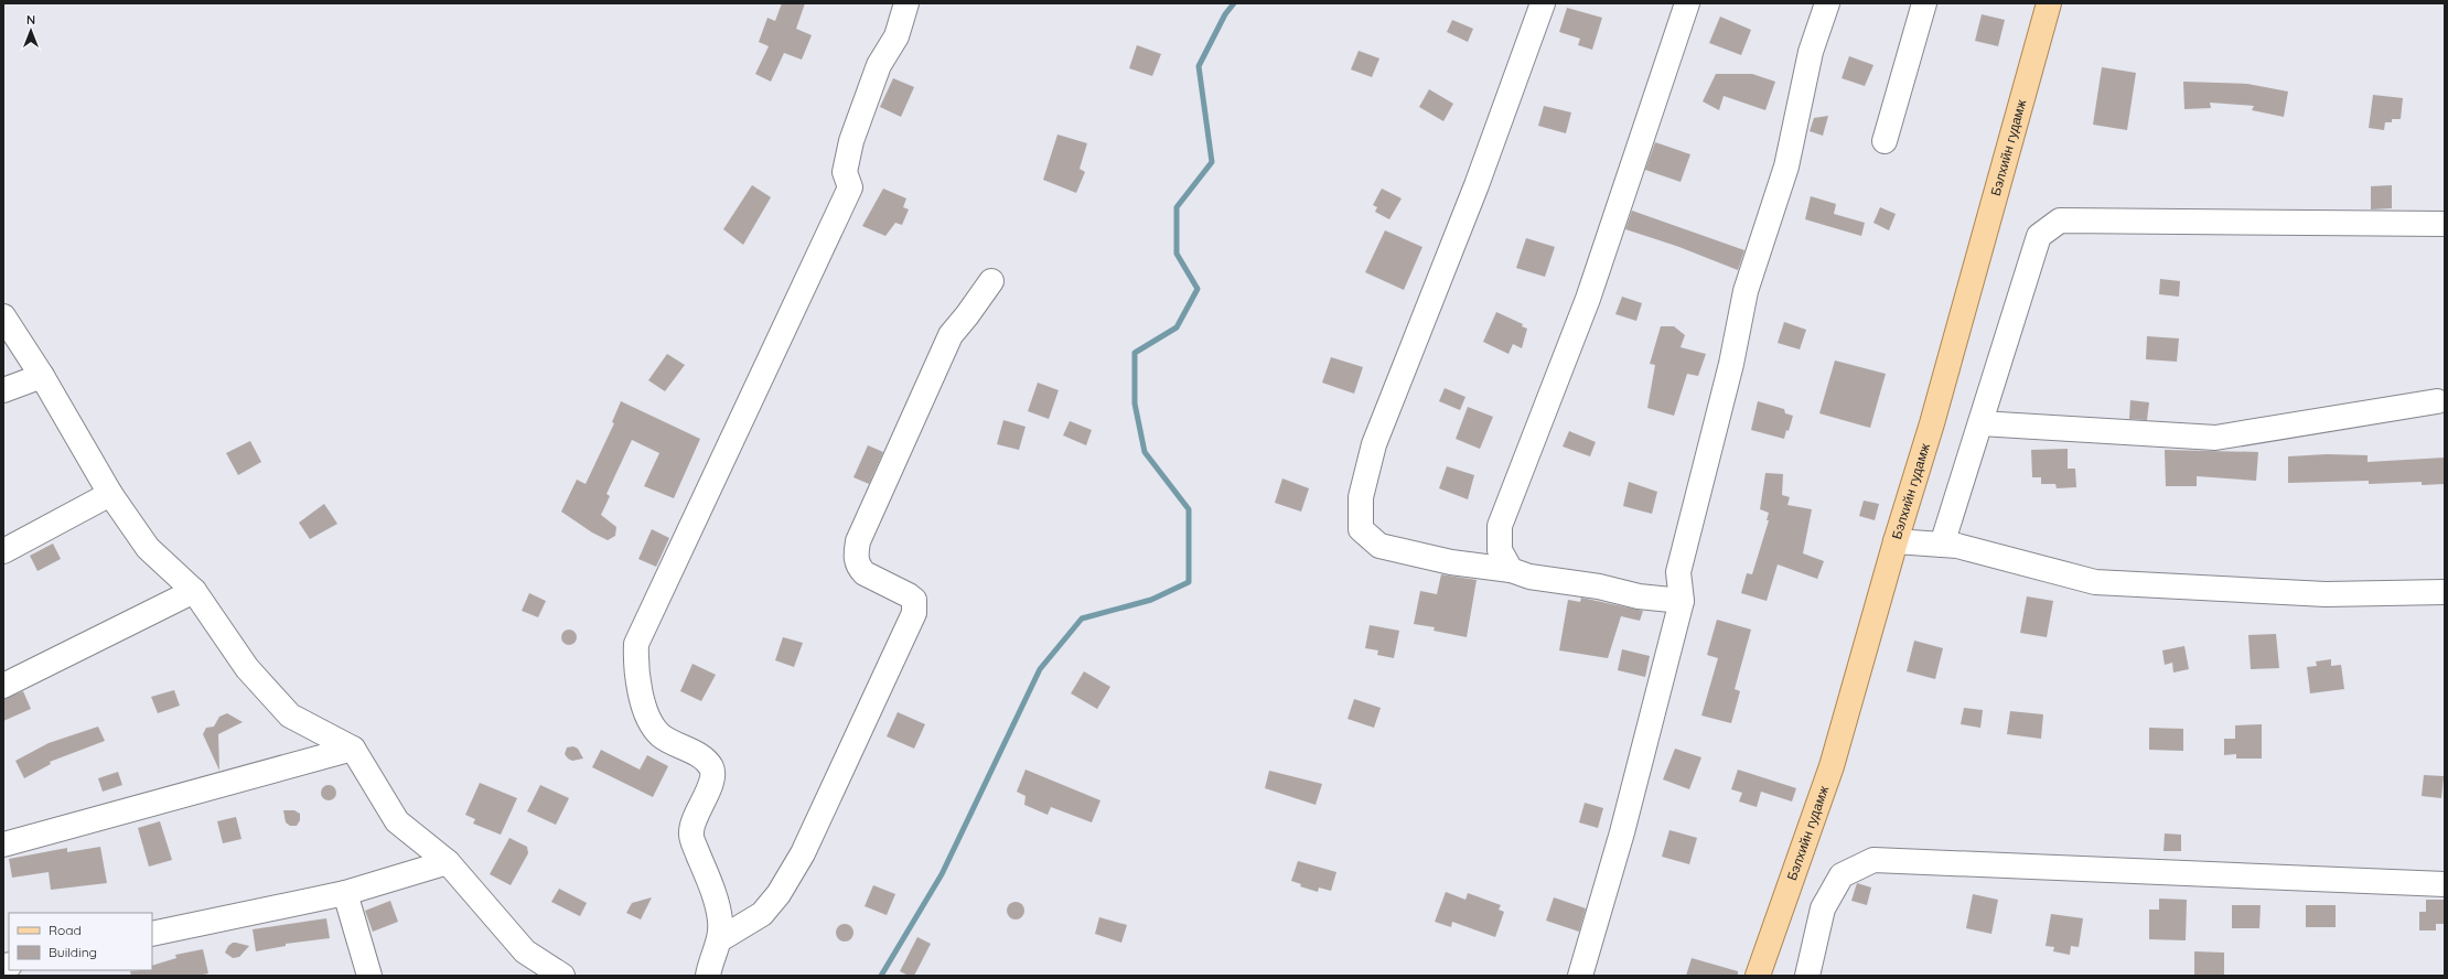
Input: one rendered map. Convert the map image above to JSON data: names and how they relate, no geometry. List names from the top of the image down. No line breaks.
{"streets":{"main road":["Бэлхийн гудамж"]},"legend":["Road","Building"],"north":"top"}
